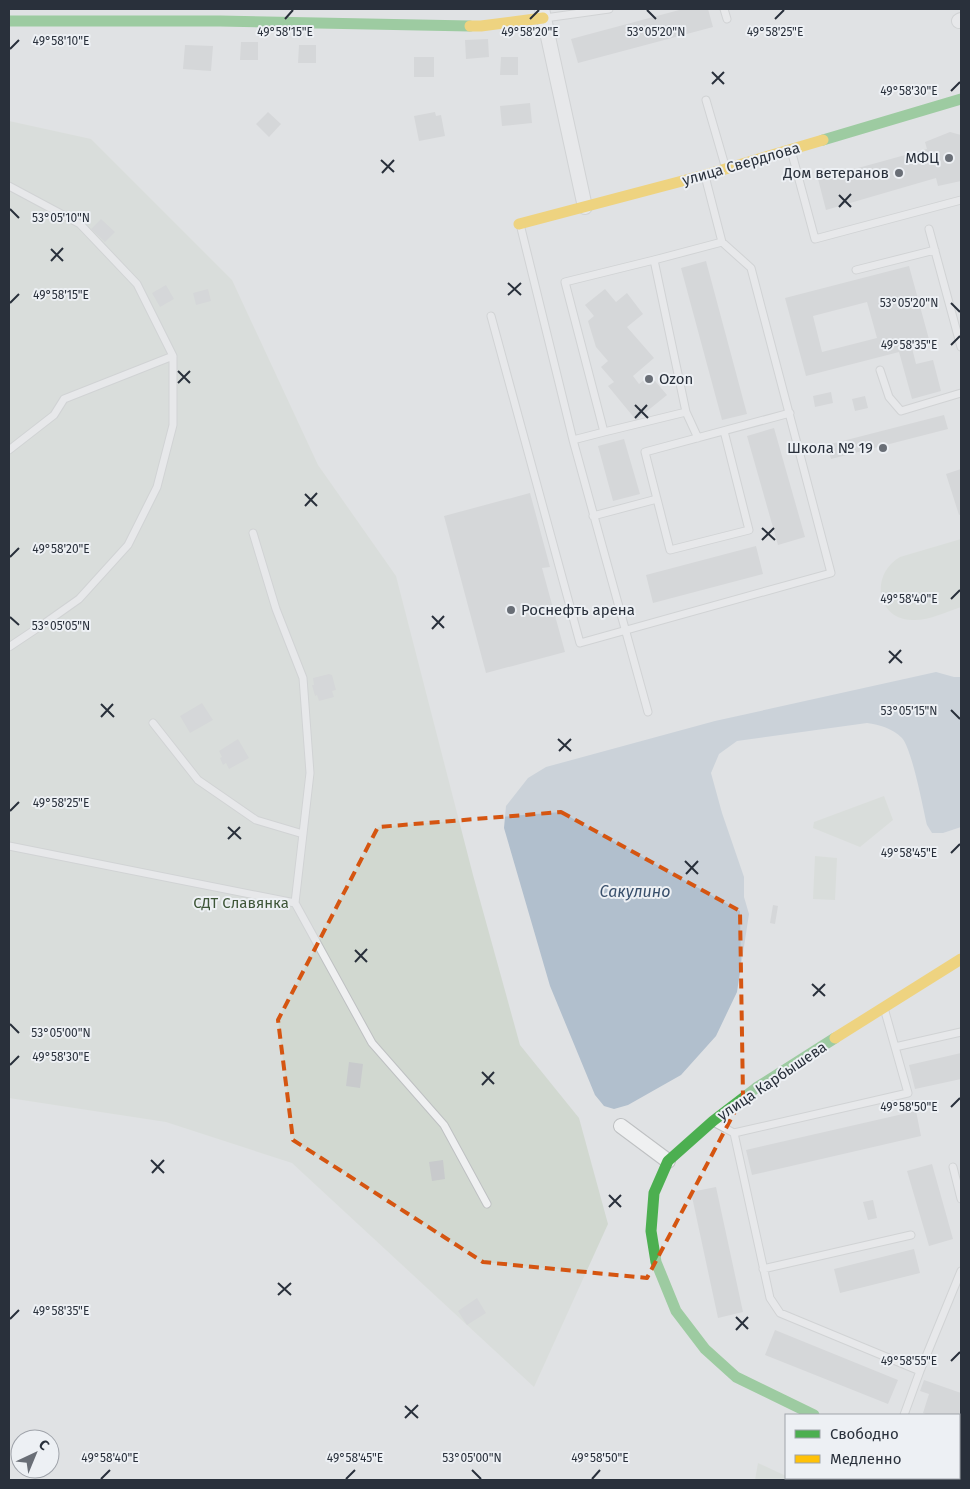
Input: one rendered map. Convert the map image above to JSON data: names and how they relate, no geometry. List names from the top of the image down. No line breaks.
{"streets":{"street":["улица Свердлова","улица Карбышева"]},"water":["Сакулино"],"parks":["СДТ Славянка"],"places":["МФЦ","Дом ветеранов","Ozon","Школа № 19","Роснефть арена"],"legend":["Свободно","Медленно"],"north":"top right","coordinates":["53°05'20\"N","49°58'15\"E","49°58'20\"E","49°58'25\"E","49°58'10\"E","49°58'30\"E","53°05'10\"N","49°58'35\"E","49°58'40\"E","53°05'05\"N","53°05'15\"N","49°58'45\"E","53°05'00\"N","49°58'50\"E","49°58'55\"E"]}
